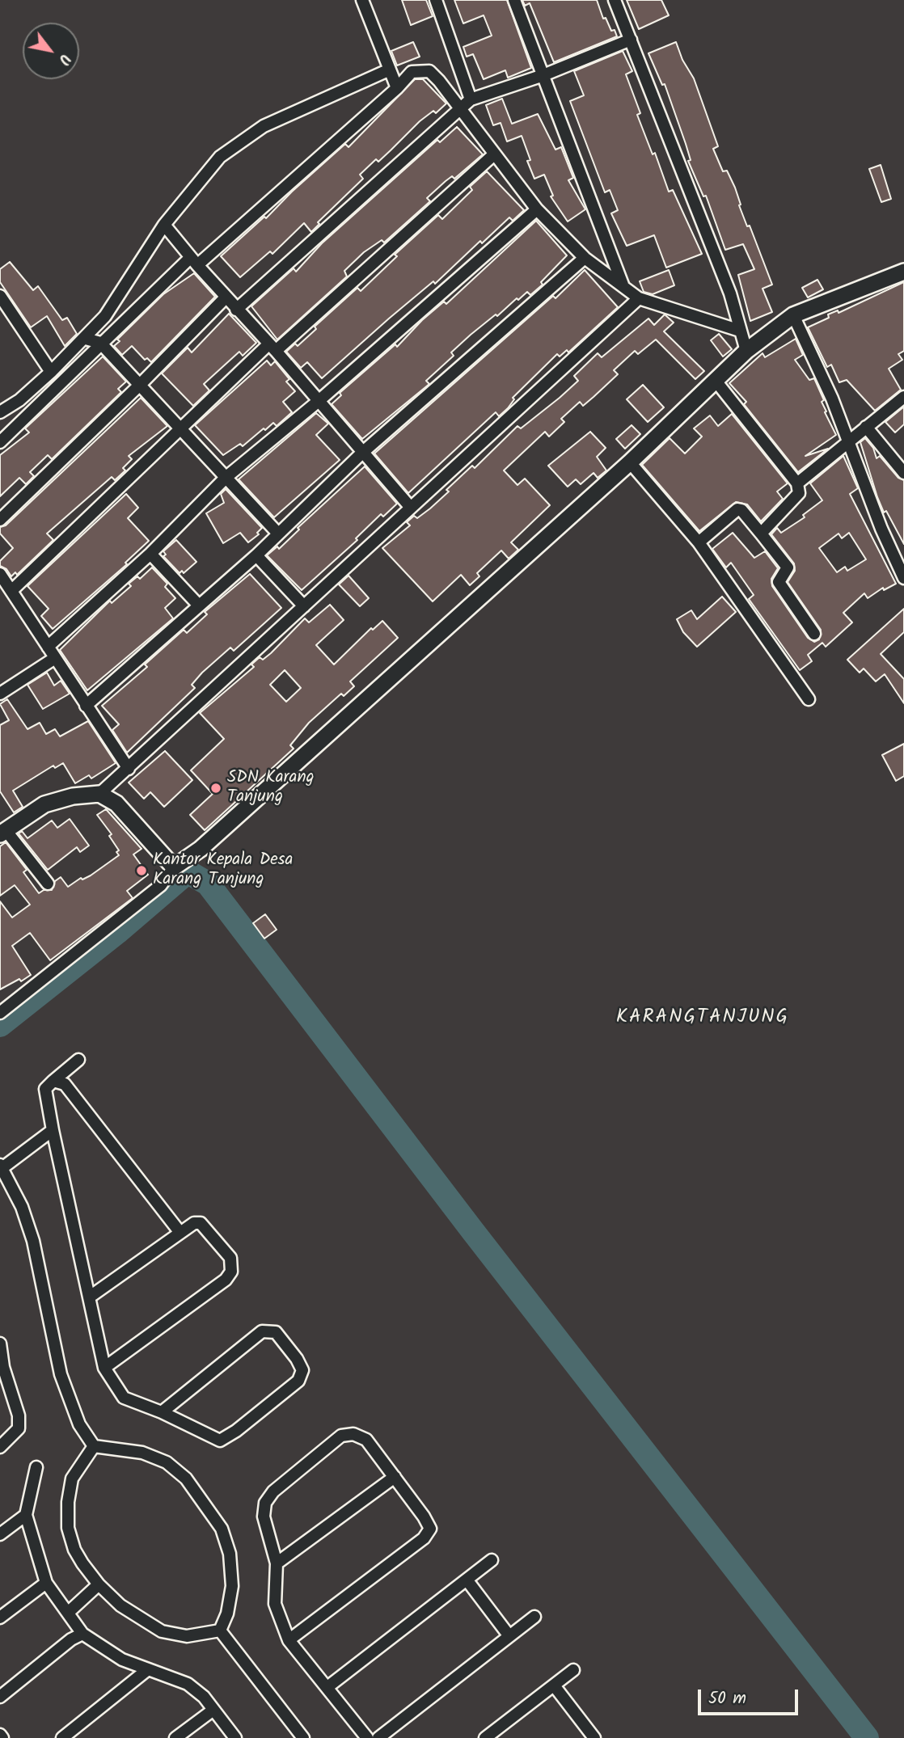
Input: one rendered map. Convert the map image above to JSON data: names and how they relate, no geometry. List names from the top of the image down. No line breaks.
{"districts":["KARANGTANJUNG"],"places":["SDN Karang Tanjung","Kantor Kepala Desa Karang Tanjung"],"scale_bar":"50 m","north":"bottom right"}
